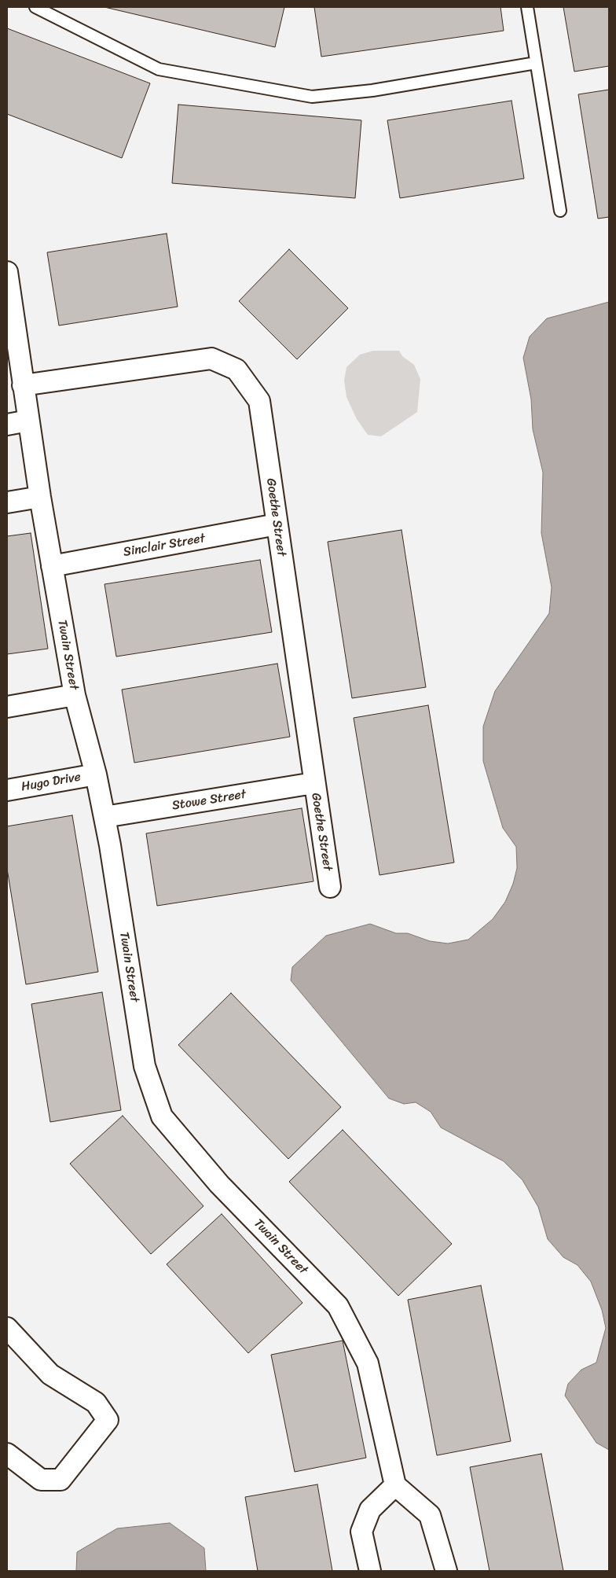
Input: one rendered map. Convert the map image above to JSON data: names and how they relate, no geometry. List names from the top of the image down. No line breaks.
{"streets":{"street":["Goethe Street","Sinclair Street","Twain Street","Hugo Drive","Stowe Street"]},"crossings":[["Goethe Street","Sinclair Street"],["Goethe Street","Twain Street"],["Goethe Street","Stowe Street"],["Sinclair Street","Twain Street"],["Twain Street","Hugo Drive"],["Twain Street","Stowe Street"]]}
